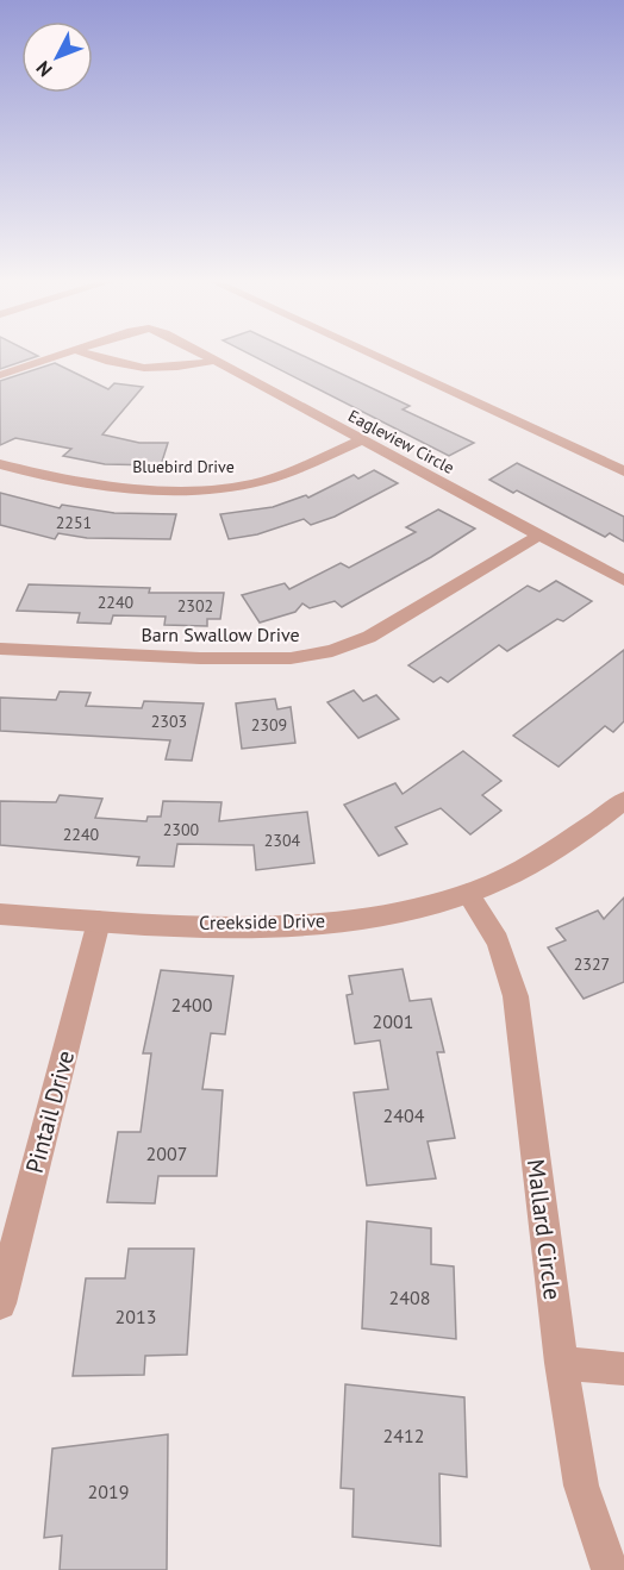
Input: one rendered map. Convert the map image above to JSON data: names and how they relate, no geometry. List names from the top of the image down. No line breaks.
{"streets":{"street":["Eagleview Circle","Bluebird Drive","Barn Swallow Drive","Creekside Drive","Pintail Drive","Mallard Circle"]},"crossings":[["Eagleview Circle","Bluebird Drive"],["Eagleview Circle","Barn Swallow Drive"],["Creekside Drive","Pintail Drive"],["Creekside Drive","Mallard Circle"]],"house_numbers":["2251","2240","2302","2303","2309","2300","2240","2304","2327","2400","2001","2404","2007","2408","2013","2412","2019"],"north":"bottom left"}
